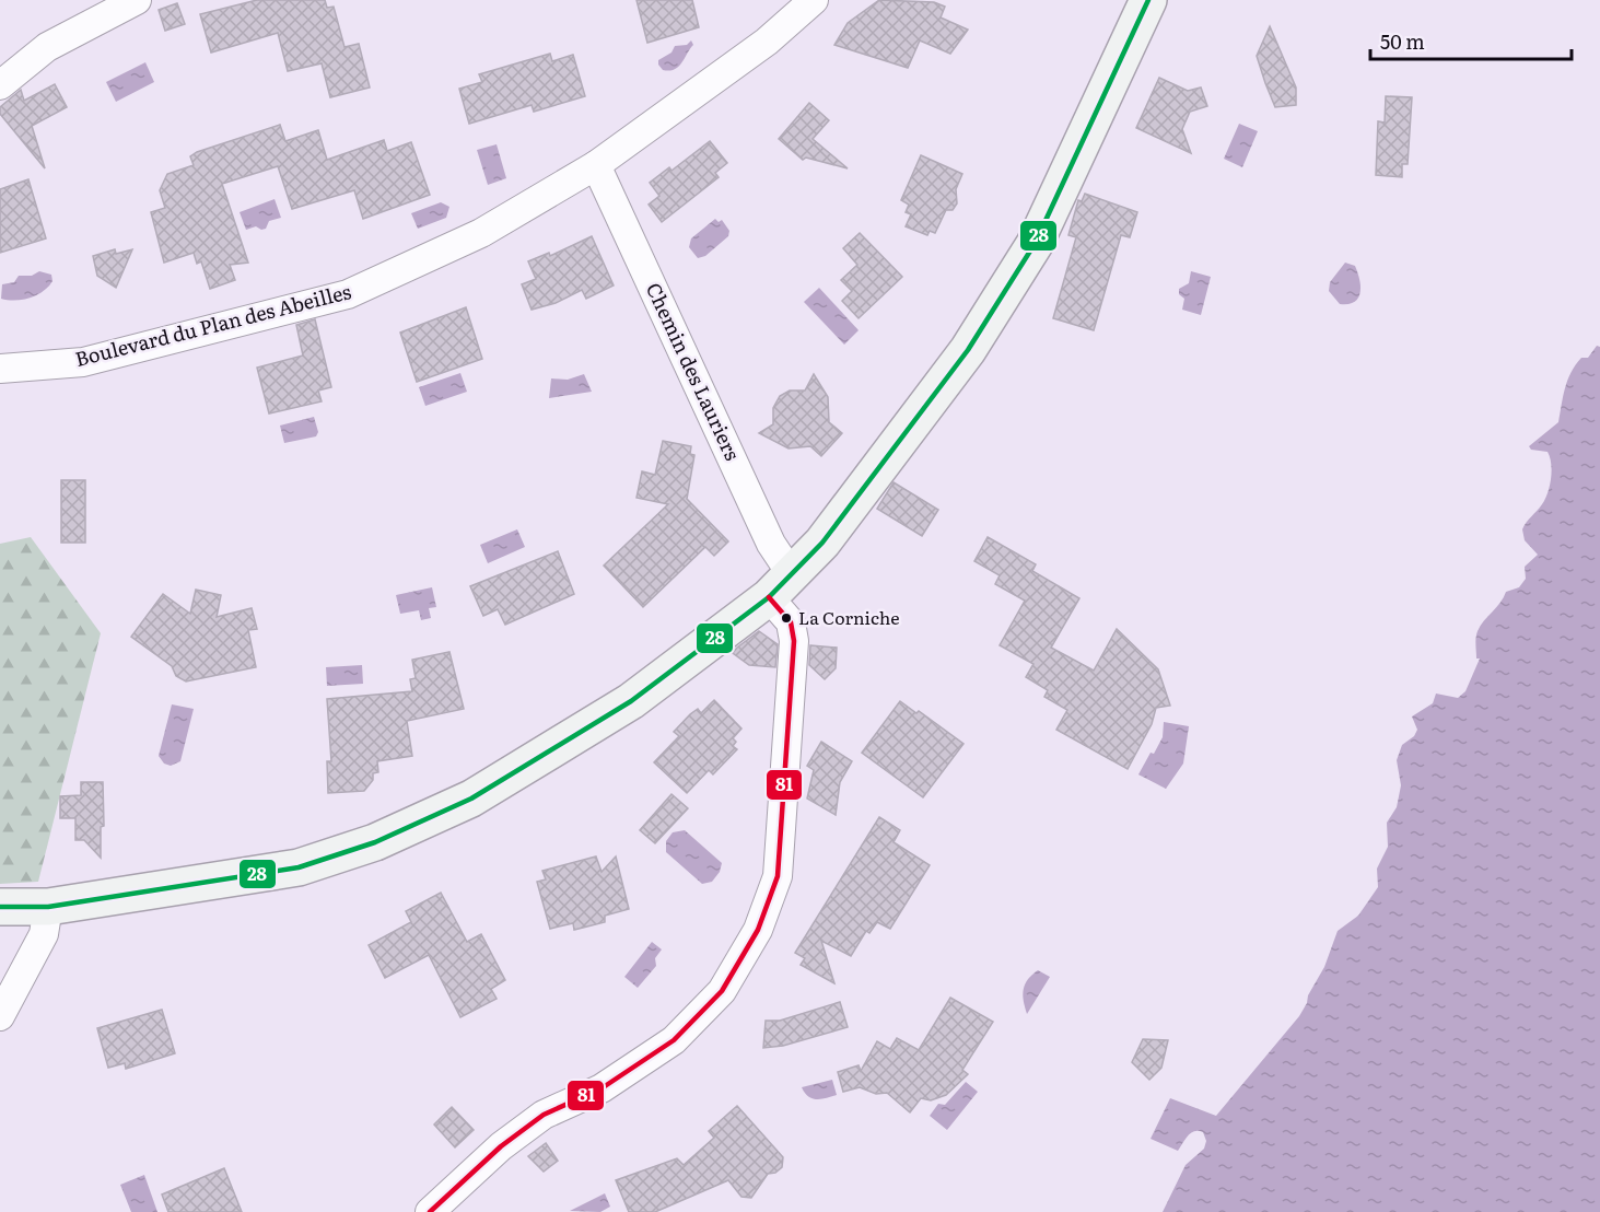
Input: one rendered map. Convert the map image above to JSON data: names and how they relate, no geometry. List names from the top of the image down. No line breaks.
{"streets":{"street":["Boulevard du Plan des Abeilles","Chemin des Lauriers"]},"crossings":[["Boulevard du Plan des Abeilles","Chemin des Lauriers"]],"places":["La Corniche"],"lines":["transit line 28","transit line 81"],"scale_bar":"50 m"}
